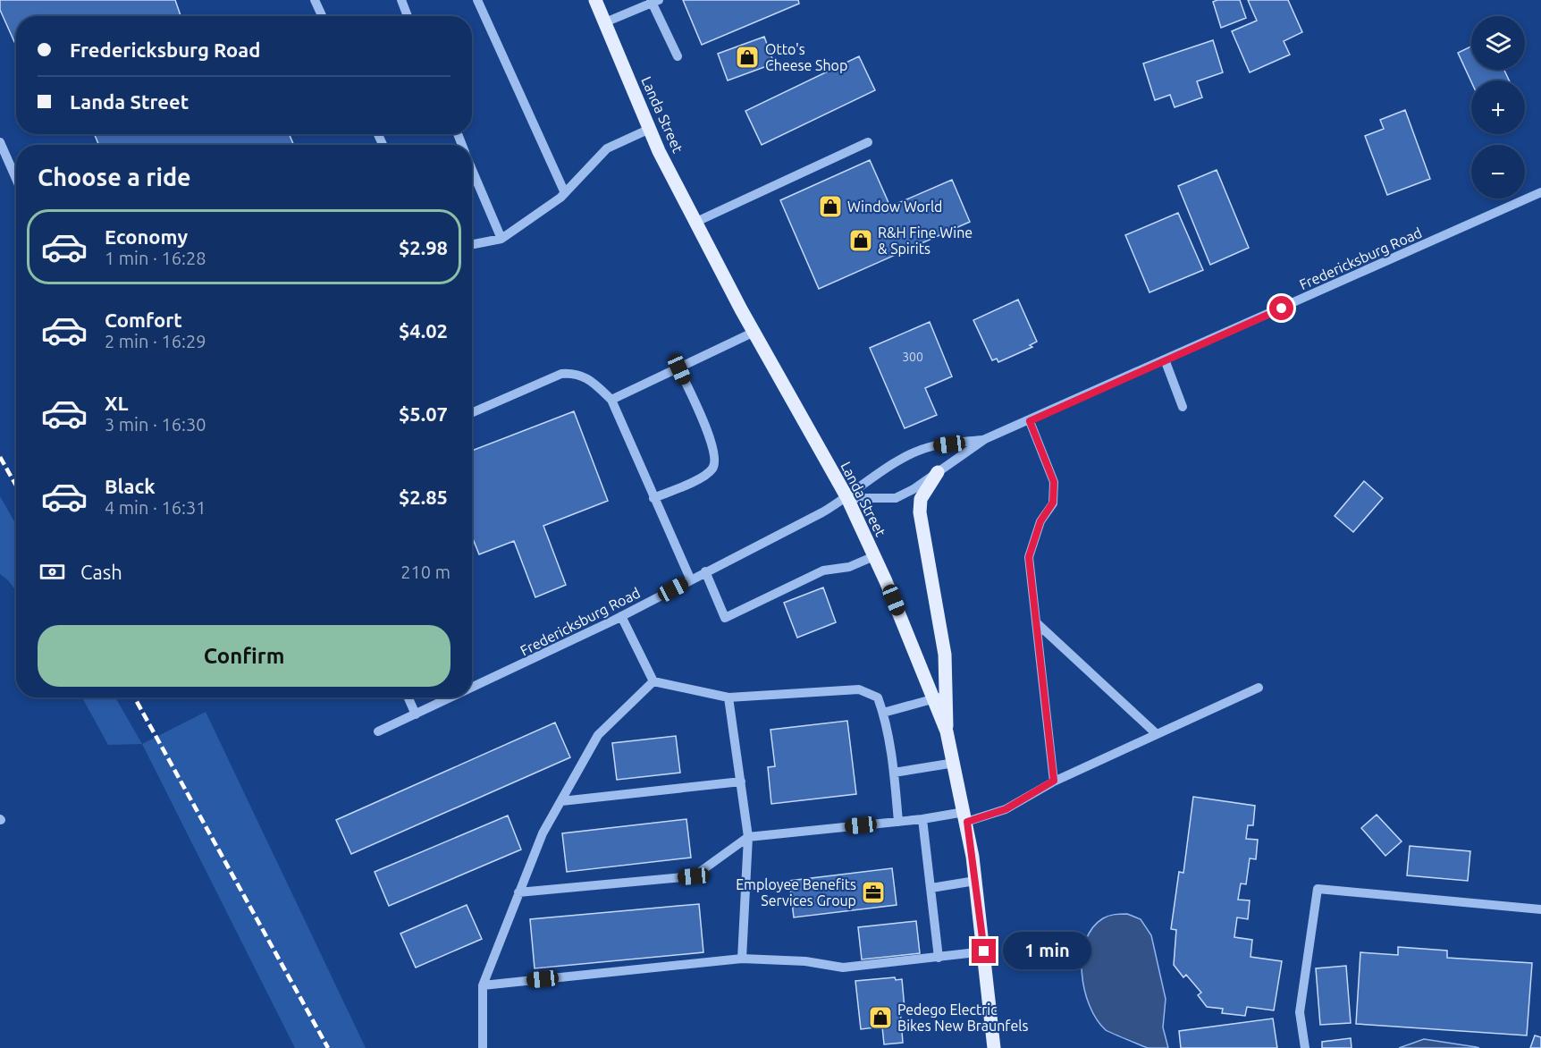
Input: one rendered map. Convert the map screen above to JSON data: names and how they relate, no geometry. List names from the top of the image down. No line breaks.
{"streets":{"main road":["Landa Street"],"street":["Fredericksburg Road"]},"crossings":[["Landa Street","Fredericksburg Road"]],"places":{"shop":["Otto's Cheese Shop","Window World","R&H Fine Wine & Spirits","Pedego Electric Bikes New Braunfels"],"office":["Employee Benefits Services Group"]},"house_numbers":["300"],"page":{"map_buttons":["+","−"],"banner":["Fredericksburg Road","Landa Street"],"heading":"Choose a ride","list":[{"name":"Economy","note":"1 min · 16:28","value":"$2.98"},{"name":"Comfort","note":"2 min · 16:29","value":"$4.02"},{"name":"XL","note":"3 min · 16:30","value":"$5.07"},{"name":"Black","note":"4 min · 16:31","value":"$2.85"}],"pay":["Cash","210 m"],"buttons":"Confirm","bubble":"1 min"}}
